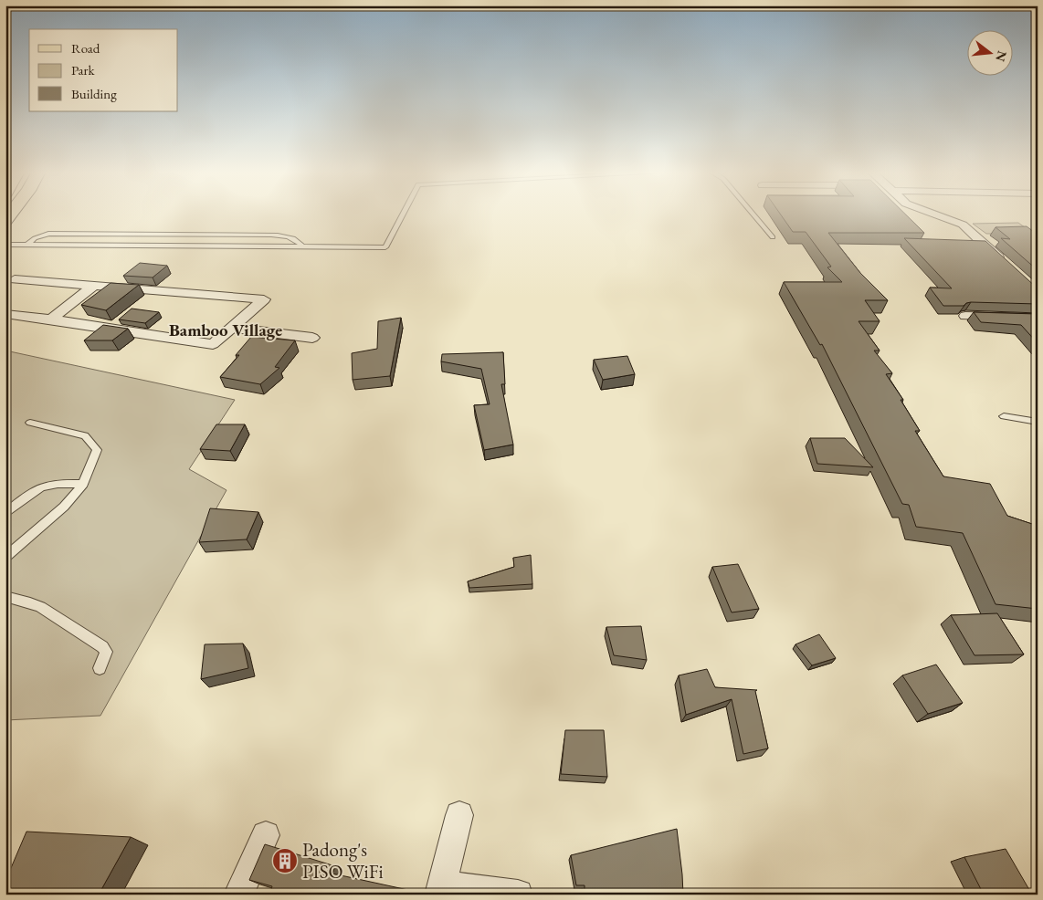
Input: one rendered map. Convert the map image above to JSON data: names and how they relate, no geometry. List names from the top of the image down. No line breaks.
{"districts":["Bamboo Village"],"places":{"building":["Padong's PISO WiFi"]},"legend":["Road","Park","Building"],"north":"right"}
